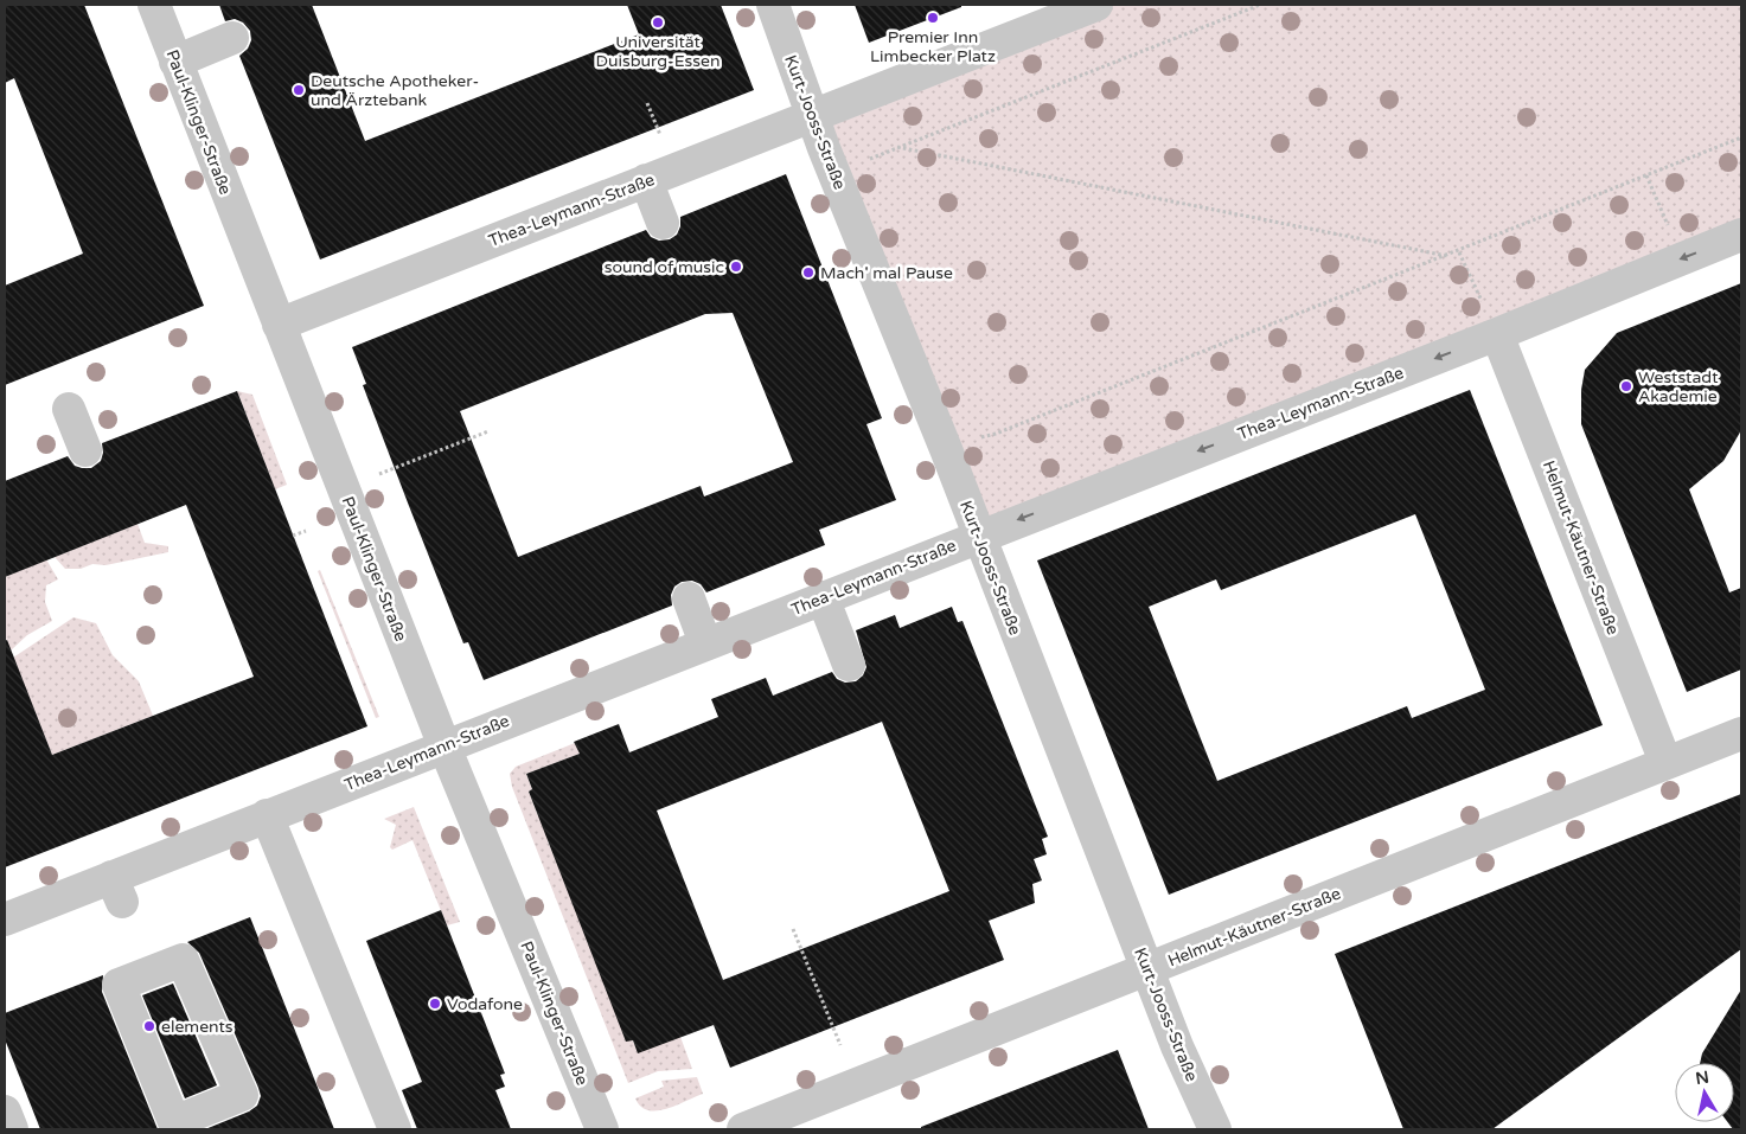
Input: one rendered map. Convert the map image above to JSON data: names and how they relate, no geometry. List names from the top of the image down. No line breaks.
{"streets":{"street":["Paul-Klinger-Straße","Kurt-Jooss-Straße","Thea-Leymann-Straße","Helmut-Käutner-Straße"]},"crossings":[["Paul-Klinger-Straße","Thea-Leymann-Straße"],["Kurt-Jooss-Straße","Thea-Leymann-Straße"],["Kurt-Jooss-Straße","Helmut-Käutner-Straße"],["Thea-Leymann-Straße","Helmut-Käutner-Straße"]],"places":["Premier Inn Limbecker Platz","Universität Duisburg-Essen","Deutsche Apotheker- und Ärztebank","sound of music","Mach' mal Pause","Weststadt Akademie","Vodafone","elements"],"north":"top"}
